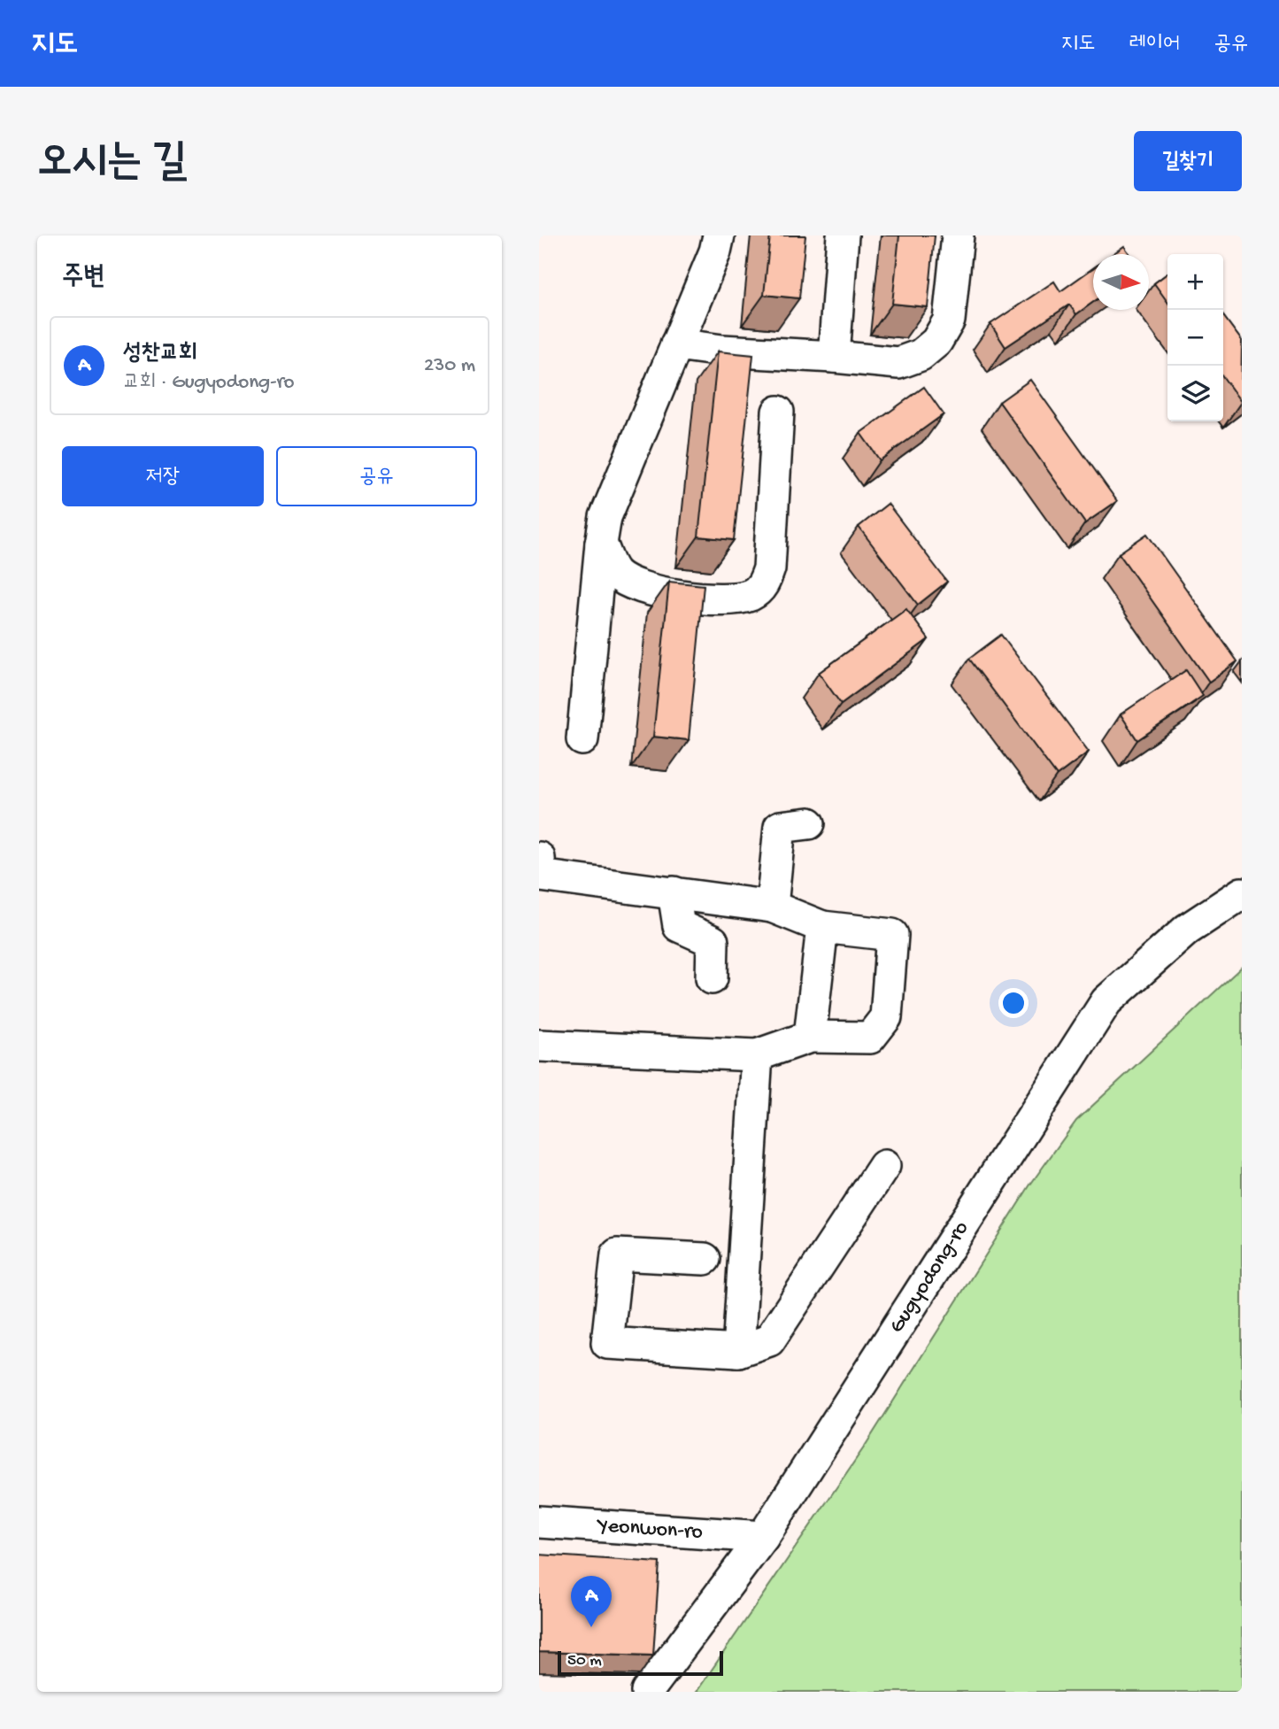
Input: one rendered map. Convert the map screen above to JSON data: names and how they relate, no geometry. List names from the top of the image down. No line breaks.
{"streets":{"street":["Gugyodong-ro","Yeonwon-ro"]},"crossings":[["Gugyodong-ro","Yeonwon-ro"]],"scale_bar":"50 m","north":"right","page":{"header":"지도","nav":["지도","레이어","공유"],"buttons":["길찾기",["저장","공유"]],"title":"오시는 길","heading":"주변","map_buttons":["+","−"],"list":[{"mark":"A","name":"성찬교회","note":"교회 · Gugyodong-ro","value":"230 m"}],"pins":"A","scale":"50 m"}}
